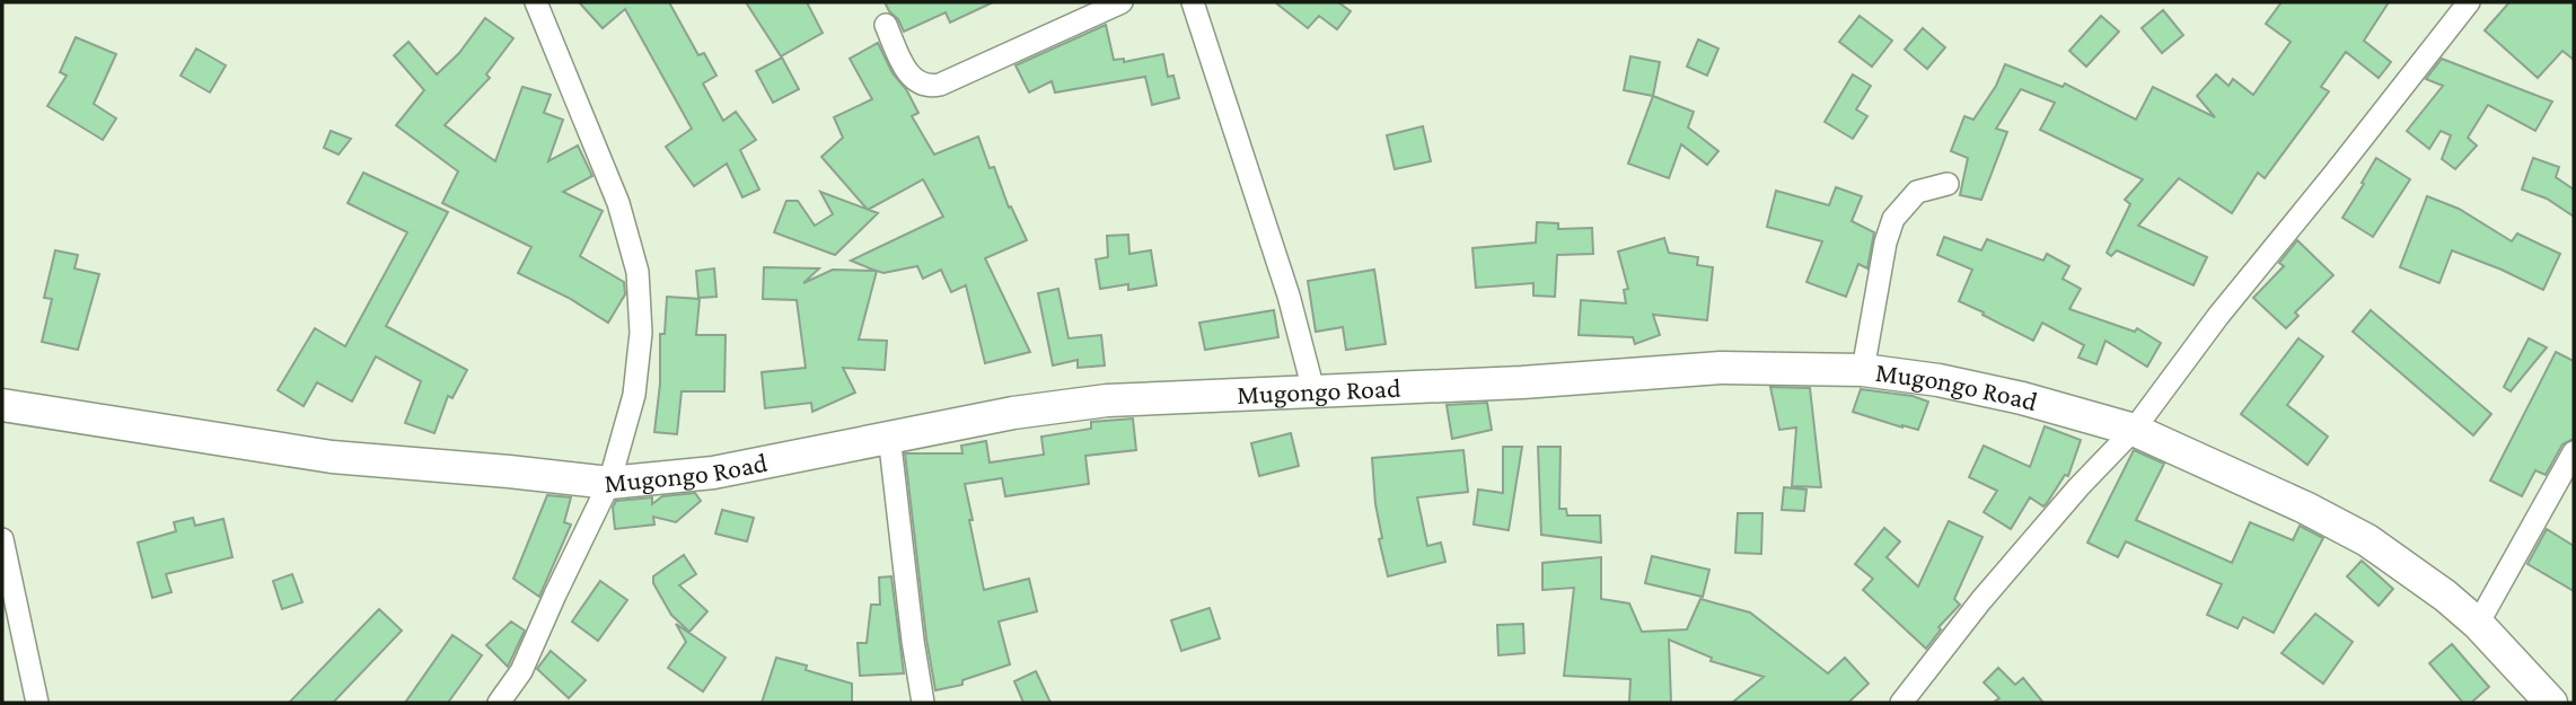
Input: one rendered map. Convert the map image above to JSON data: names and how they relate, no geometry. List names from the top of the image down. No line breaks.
{"streets":{"street":["Mugongo Road"]}}
